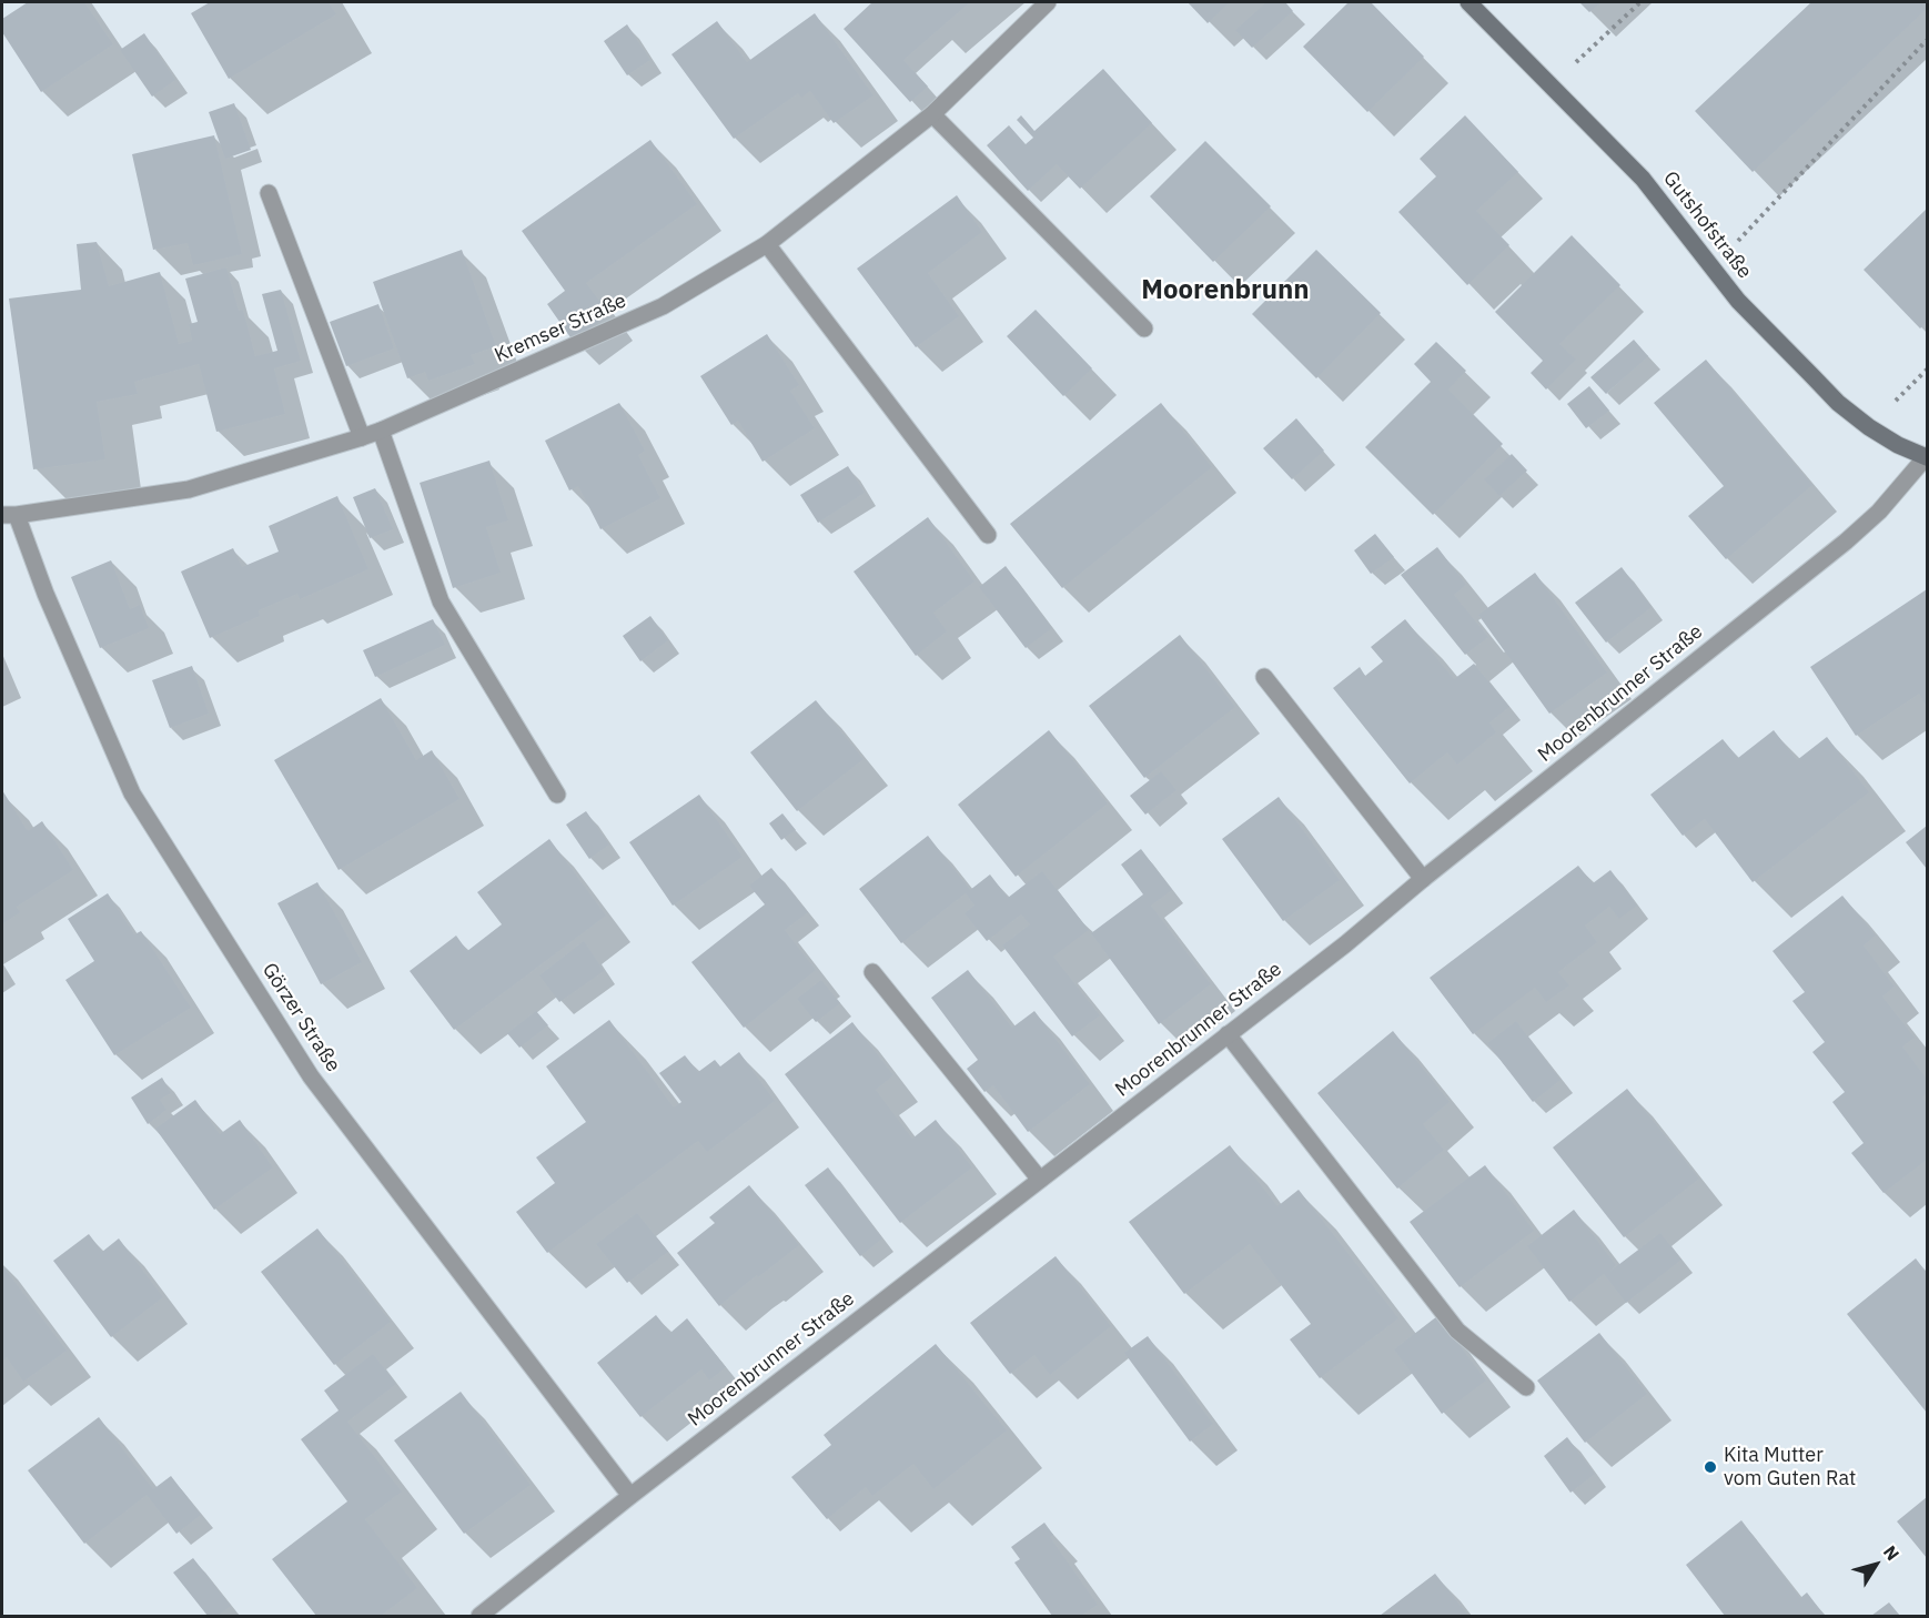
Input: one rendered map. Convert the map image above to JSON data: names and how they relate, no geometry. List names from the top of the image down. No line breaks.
{"streets":{"street":["Gutshofstraße","Kremser Straße","Moorenbrunner Straße","Görzer Straße"]},"crossings":[["Gutshofstraße","Moorenbrunner Straße"],["Kremser Straße","Görzer Straße"],["Moorenbrunner Straße","Görzer Straße"]],"districts":["Moorenbrunn"],"places":["Kita Mutter vom Guten Rat"],"north":"top right"}
